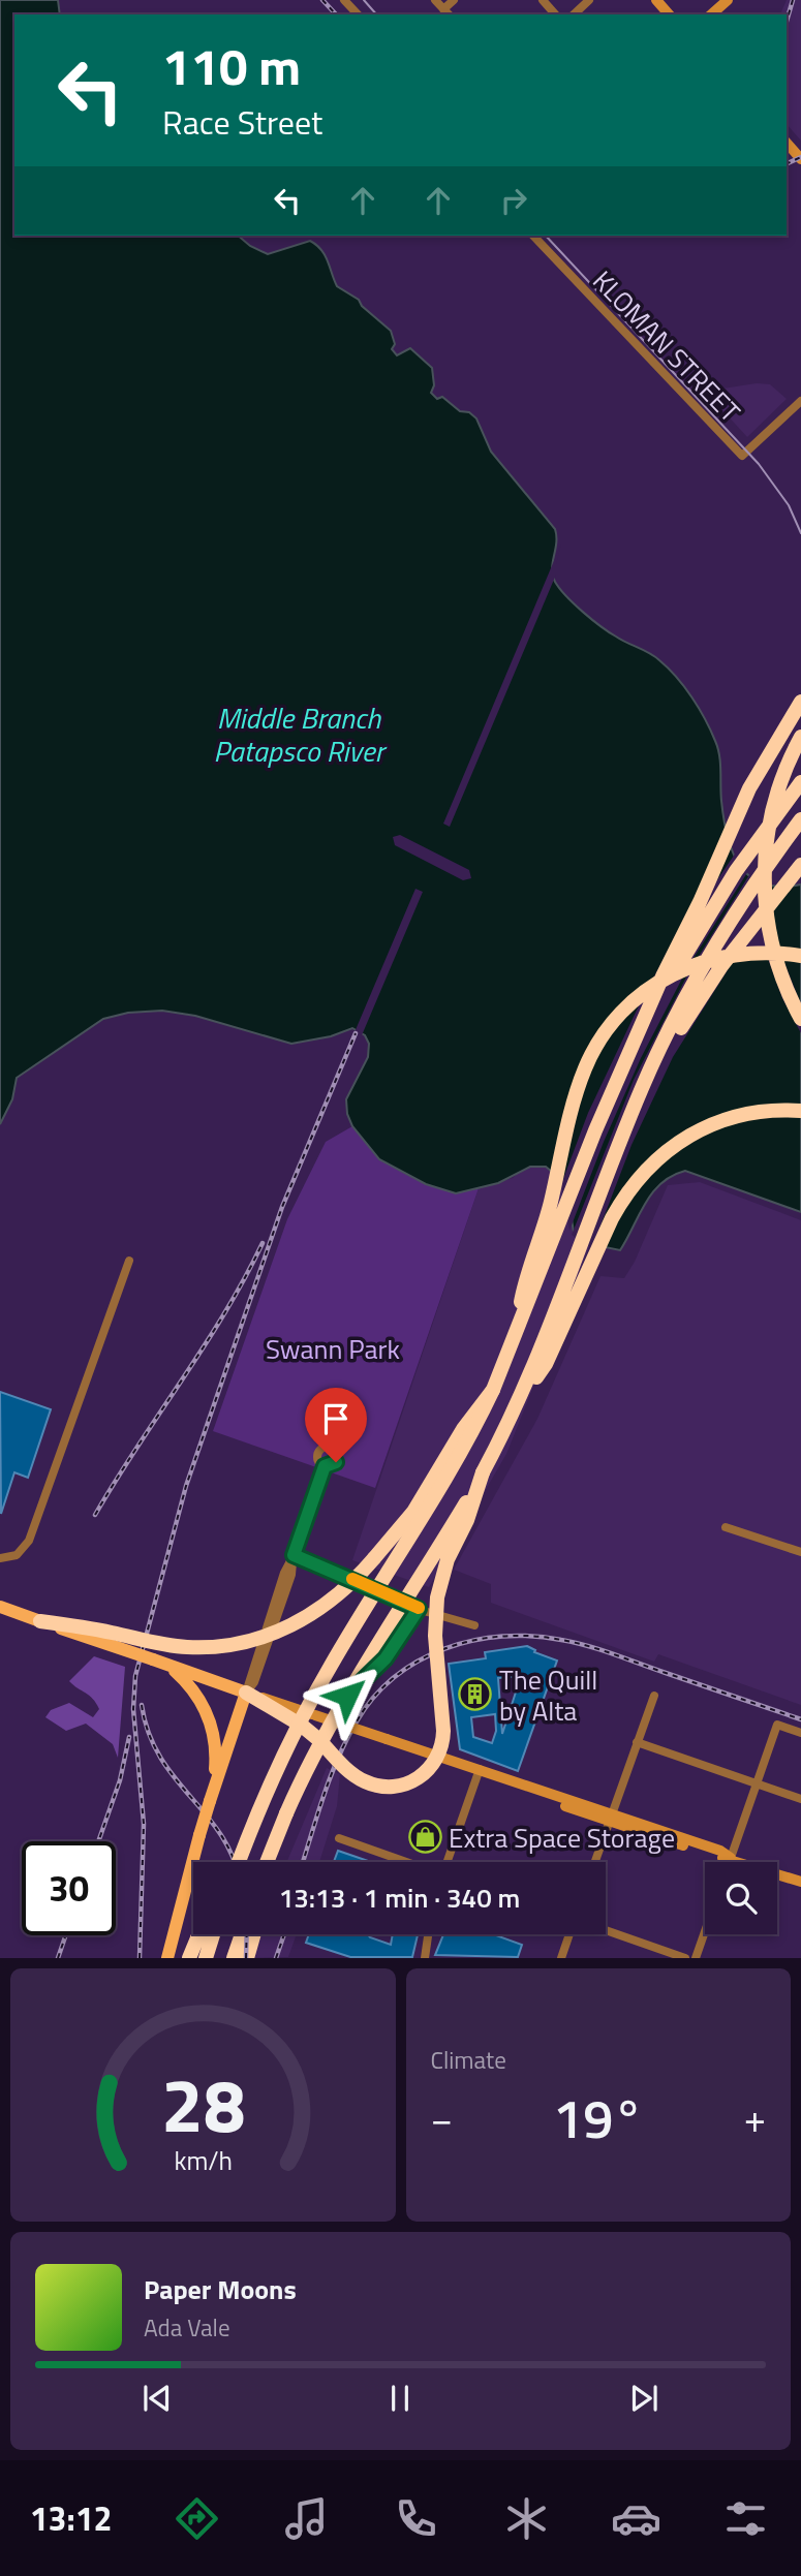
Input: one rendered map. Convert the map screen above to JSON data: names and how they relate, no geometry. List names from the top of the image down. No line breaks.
{"streets":{"street":["KLOMAN STREET"]},"water":["Middle Branch Patapsco River"],"parks":["Swann Park"],"places":{"building":["The Quill by Alta"],"shop":["Extra Space Storage"]},"page":{"turn":["110 m","Race Street"],"limit":"30","trip":"13:13 · 1 min · 340 m","tile":"Climate","heat":["−","19°","+"],"song":["Paper Moons","Ada Vale"],"tabs":"13:12","gauge":["28","km/h"]}}
